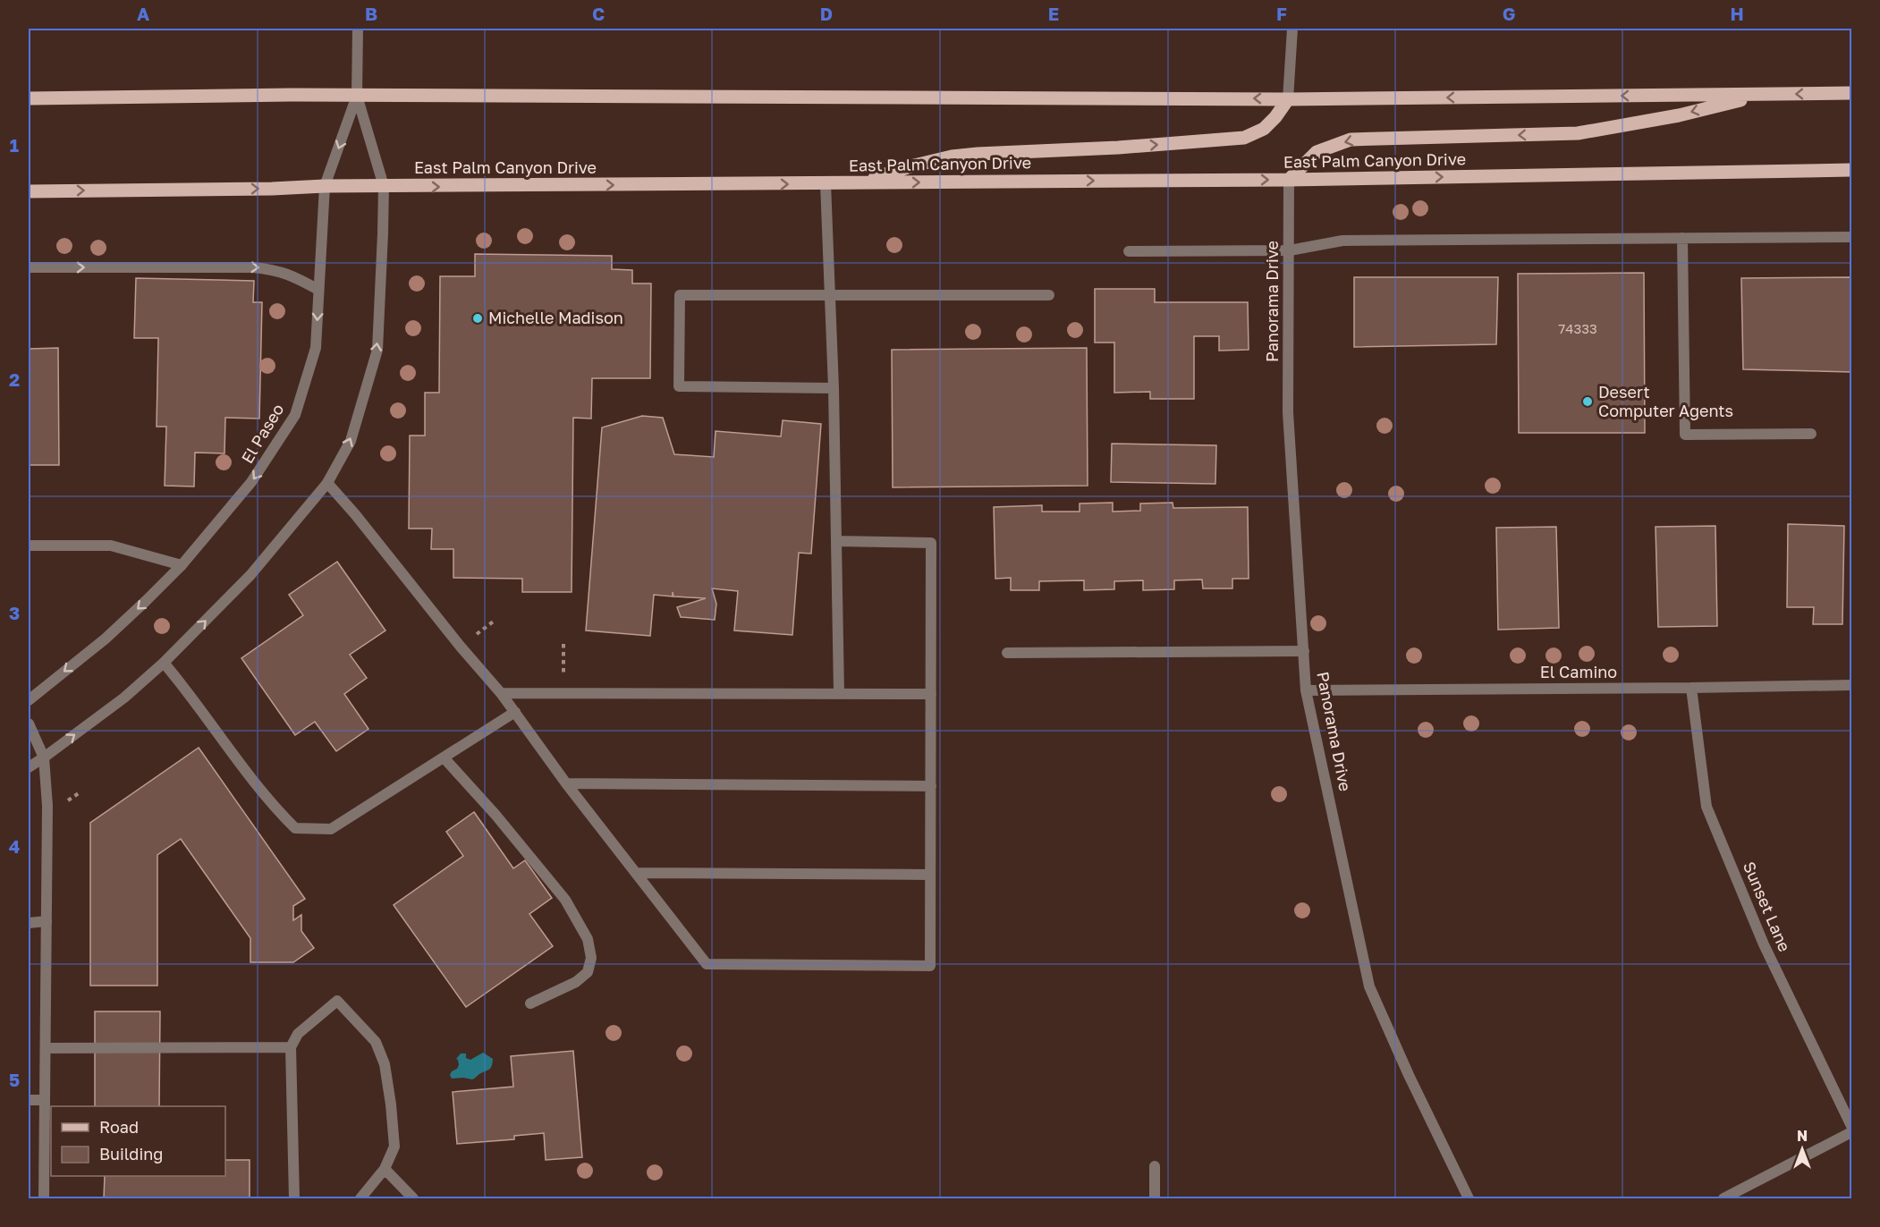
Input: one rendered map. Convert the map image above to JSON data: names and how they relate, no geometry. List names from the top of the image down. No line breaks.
{"streets":{"main road":["East Palm Canyon Drive"],"street":["Panorama Drive","El Paseo","El Camino","Sunset Lane"]},"crossings":[["East Palm Canyon Drive","Panorama Drive"],["East Palm Canyon Drive","El Paseo"],["Panorama Drive","El Camino"],["El Camino","Sunset Lane"]],"places":["Michelle Madison","Desert Computer Agents"],"house_numbers":["74333"],"legend":["Road","Building"],"north":"top","grid":{"columns":["A","B","C","D","E","F","G","H"],"rows":["1","2","3","4","5"]}}
